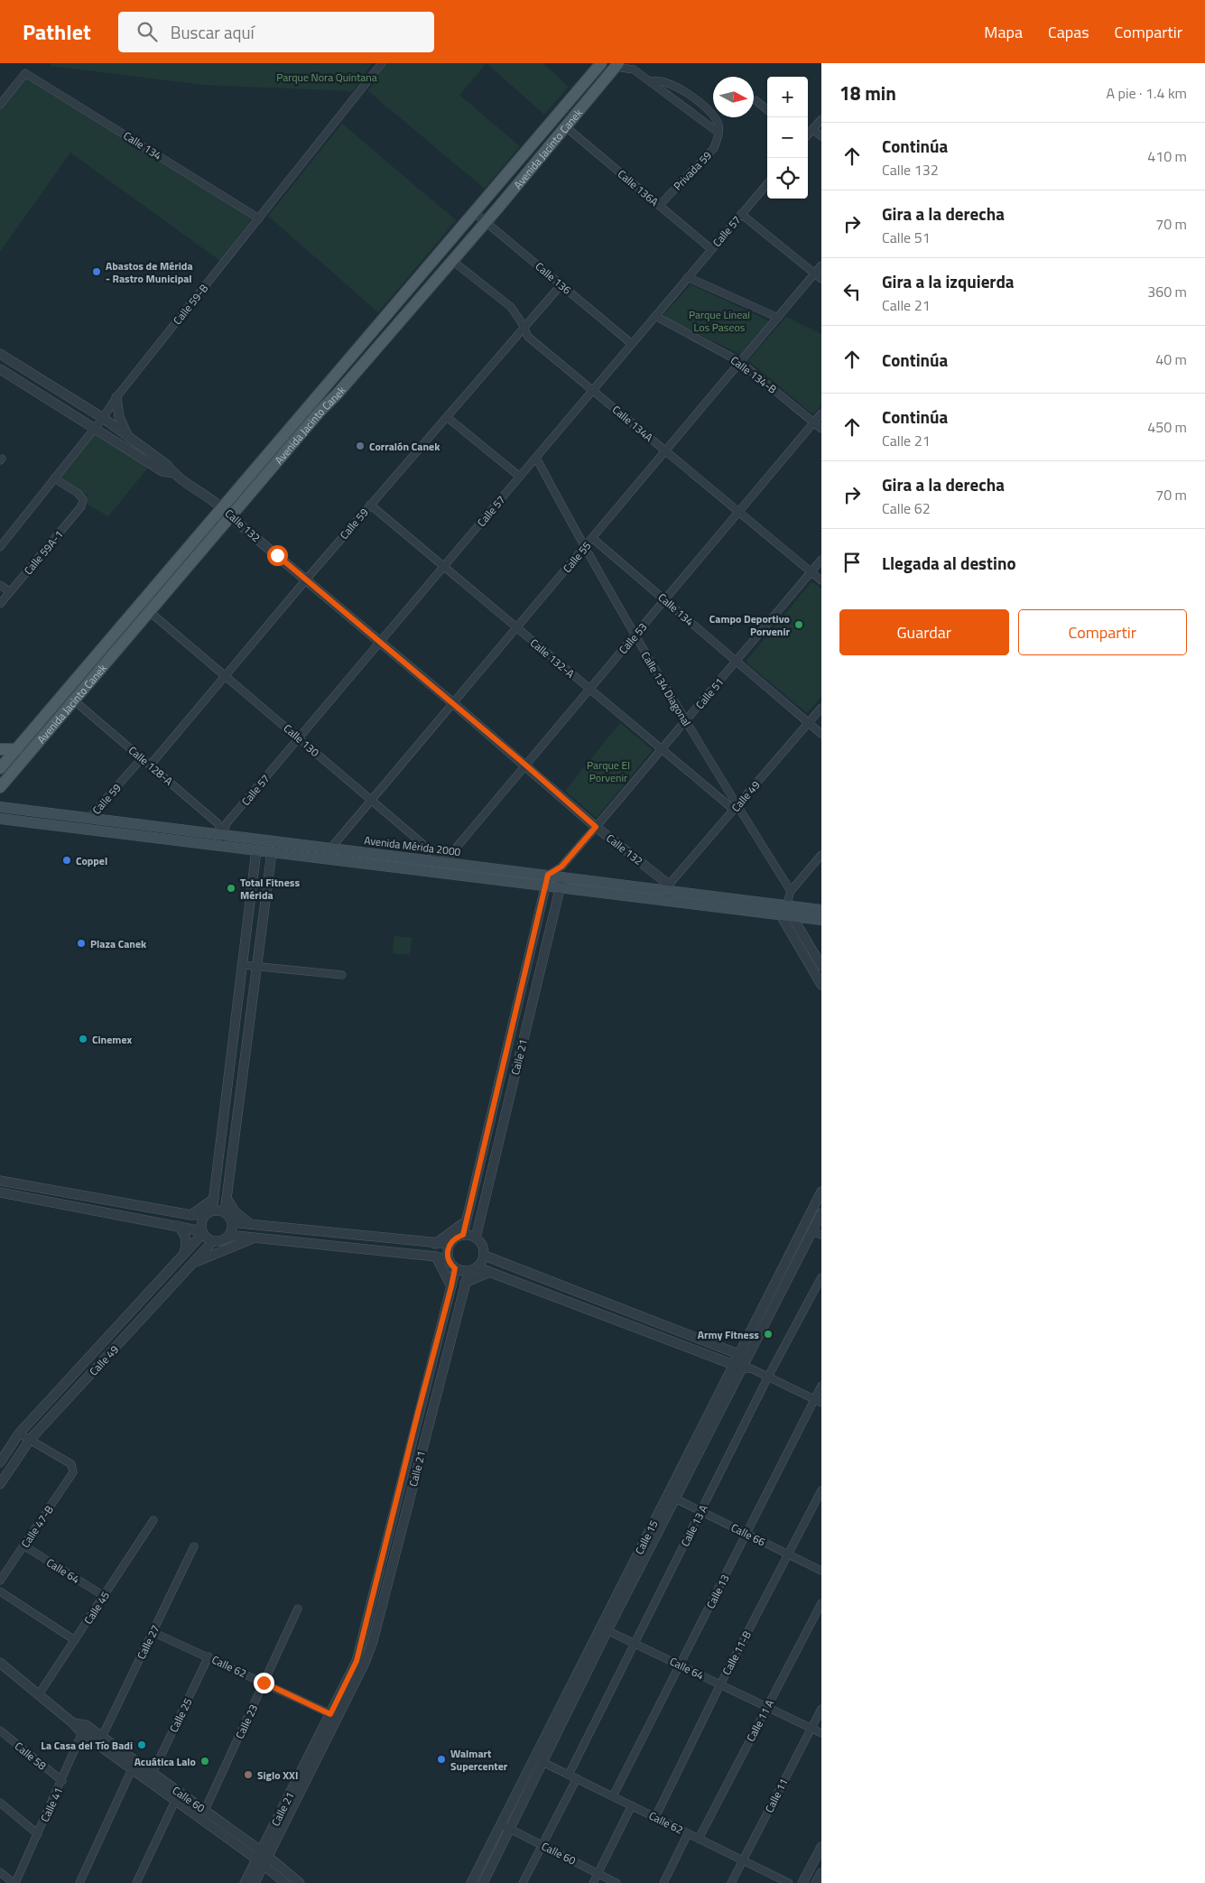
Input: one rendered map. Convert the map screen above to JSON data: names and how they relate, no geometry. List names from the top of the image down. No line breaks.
{"streets":{"main road":["Avenida Jacinto Canek","Avenida Mérida 2000"],"street":["Calle 134","Privada 59","Calle 136A","Calle 57","Calle 136","Calle 59-B","Calle 134-B","Calle 134A","Calle 59","Calle 132","Calle 59A-1","Calle 55","Calle 53","Calle 132-A","Calle 134 Diagonal","Calle 51","Calle 130","Calle 128-A","Calle 49","Calle 21","Calle 13 A","Calle 47-B","Calle 66","Calle 15","Calle 64","Calle 13","Calle 45","Calle 27","Calle 11-B","Calle 62","Calle 25","Calle 11 A","Calle 23","Calle 58","Calle 11","Calle 60","Calle 41"]},"crossings":[["Calle 134","Calle 59-B"],["Calle 134","Calle 55"],["Calle 134","Calle 53"],["Calle 134","Calle 51"],["Calle 134","Calle 49"],["Avenida Jacinto Canek","Calle 136A"],["Avenida Jacinto Canek","Calle 136"],["Avenida Jacinto Canek","Calle 134A"],["Avenida Jacinto Canek","Calle 132"],["Avenida Jacinto Canek","Calle 130"],["Avenida Jacinto Canek","Calle 128-A"],["Privada 59","Calle 136A"],["Calle 136A","Calle 57"],["Calle 57","Calle 136"],["Calle 57","Calle 134-B"],["Calle 57","Calle 134A"],["Calle 57","Calle 132"],["Calle 57","Calle 132-A"],["Calle 57","Calle 134 Diagonal"],["Calle 57","Calle 130"],["Calle 57","Calle 128-A"],["Calle 57","Avenida Mérida 2000"],["Calle 136","Calle 59"],["Calle 59-B","Calle 132"],["Calle 59-B","Calle 59A-1"],["Calle 134-B","Calle 55"],["Calle 134-B","Calle 53"],["Calle 134A","Calle 59"],["Calle 134A","Calle 55"],["Calle 134A","Calle 53"],["Calle 134A","Calle 51"],["Calle 59","Calle 132"],["Calle 59","Calle 132-A"],["Calle 59","Calle 130"],["Calle 59","Calle 128-A"],["Calle 59","Avenida Mérida 2000"],["Calle 132","Calle 55"],["Calle 132","Calle 53"],["Calle 132","Calle 51"],["Calle 132","Calle 49"],["Calle 132","Avenida Mérida 2000"],["Calle 55","Calle 132-A"],["Calle 55","Calle 134 Diagonal"],["Calle 55","Calle 130"],["Calle 55","Avenida Mérida 2000"],["Calle 53","Calle 132-A"],["Calle 53","Calle 134 Diagonal"],["Calle 53","Calle 130"],["Calle 53","Avenida Mérida 2000"],["Calle 132-A","Calle 134 Diagonal"],["Calle 132-A","Calle 51"],["Calle 132-A","Calle 49"],["Calle 134 Diagonal","Calle 51"],["Calle 134 Diagonal","Calle 49"],["Calle 51","Avenida Mérida 2000"],["Calle 51","Calle 21"],["Calle 130","Avenida Mérida 2000"],["Calle 128-A","Avenida Mérida 2000"],["Calle 49","Avenida Mérida 2000"],["Calle 49","Calle 47-B"],["Avenida Mérida 2000","Calle 21"],["Calle 21","Calle 62"],["Calle 21","Calle 60"],["Calle 13 A","Calle 66"],["Calle 13 A","Calle 64"],["Calle 13 A","Calle 62"],["Calle 47-B","Calle 64"],["Calle 66","Calle 15"],["Calle 66","Calle 13"],["Calle 66","Calle 11-B"],["Calle 15","Calle 64"],["Calle 15","Calle 62"],["Calle 15","Calle 60"],["Calle 64","Calle 13"],["Calle 64","Calle 45"],["Calle 64","Calle 11-B"],["Calle 64","Calle 11 A"],["Calle 64","Calle 11"],["Calle 13","Calle 62"],["Calle 45","Calle 60"],["Calle 27","Calle 62"],["Calle 27","Calle 60"],["Calle 11-B","Calle 62"],["Calle 62","Calle 25"],["Calle 62","Calle 11 A"],["Calle 62","Calle 23"],["Calle 62","Calle 11"],["Calle 25","Calle 60"],["Calle 23","Calle 60"],["Calle 58","Calle 41"],["Calle 60","Calle 41"]],"parks":["Parque Nora Quintana","Parque Lineal Los Paseos","Parque El Porvenir"],"places":["Abastos de Mérida - Rastro Municipal","Corralón Canek","Campo Deportivo Porvenir","Coppel","Total Fitness Mérida","Plaza Canek","Cinemex","Army Fitness","La Casa del Tío Badi","Walmart Supercenter","Acuática Lalo","Siglo XXI"],"north":"right","page":{"header":"Pathlet","search":"Buscar aquí","nav":["Mapa","Capas","Compartir"],"heading":["18 min","A pie · 1.4 km"],"map_buttons":["+","−"],"list":[["Continúa","Calle 132","410 m"],["Gira a la derecha","Calle 51","70 m"],["Gira a la izquierda","Calle 21","360 m"],["Continúa","40 m"],["Continúa","Calle 21","450 m"],["Gira a la derecha","Calle 62","70 m"],"Llegada al destino"],"buttons":["Guardar","Compartir"]}}
